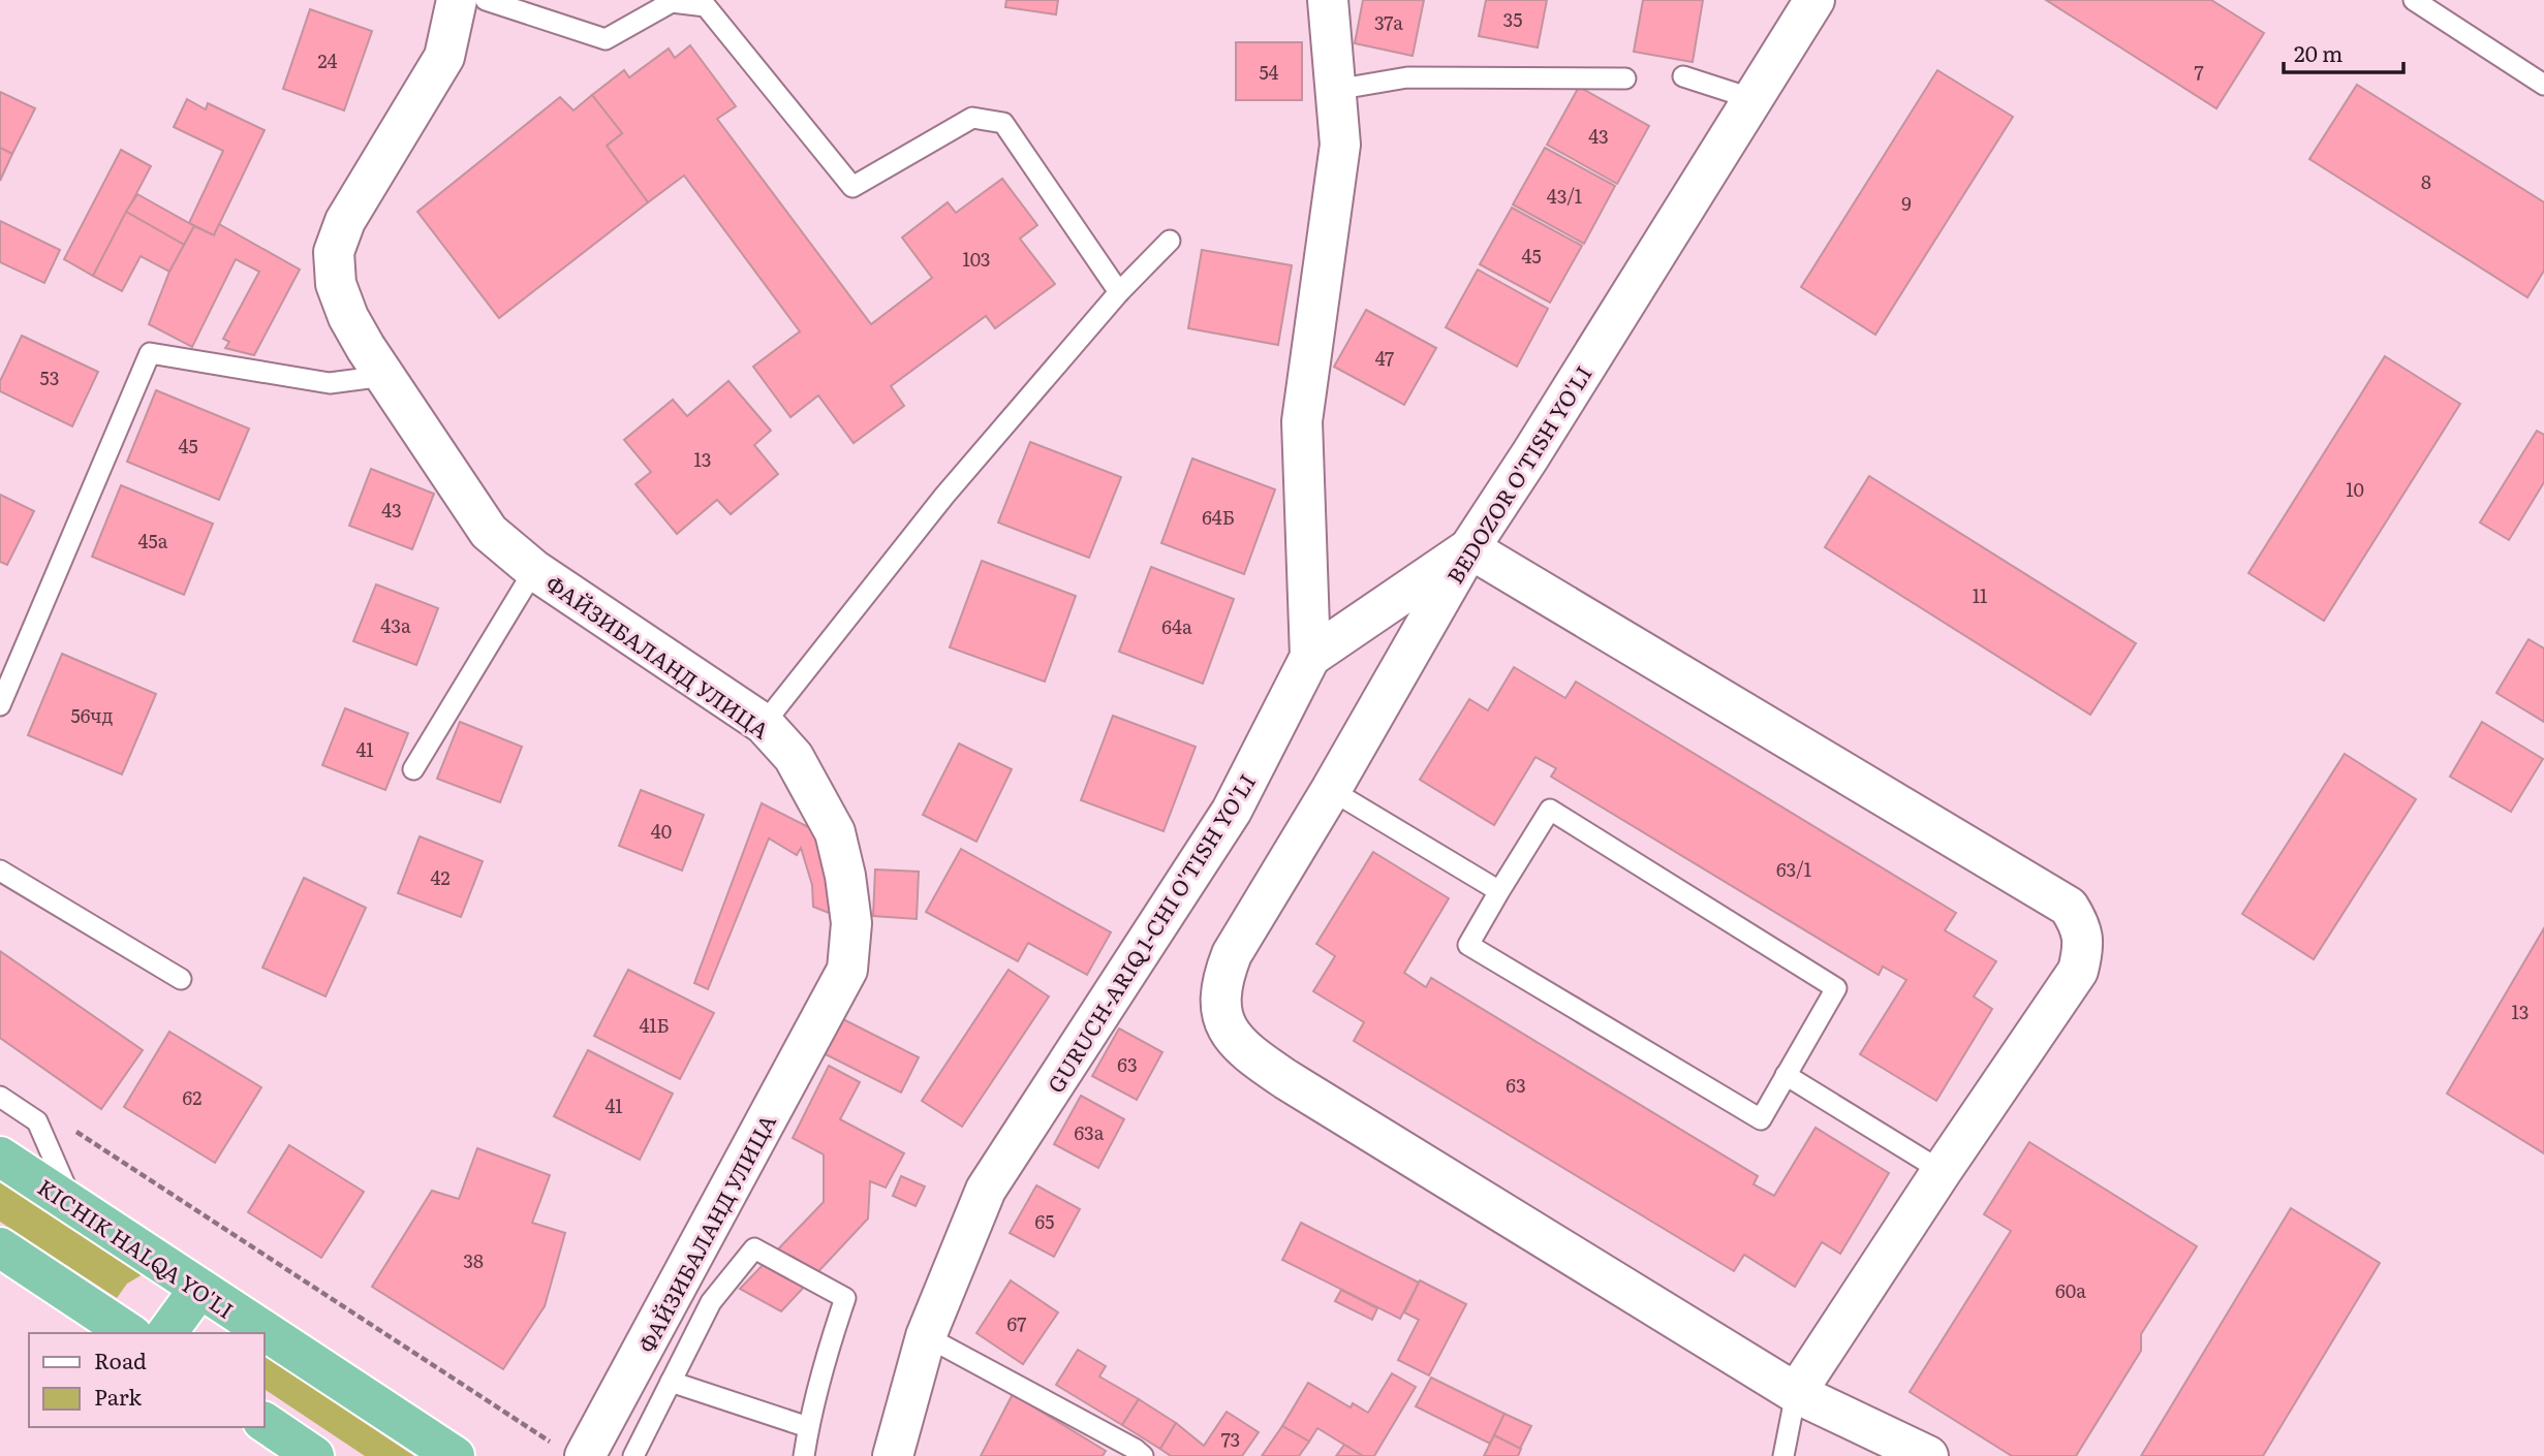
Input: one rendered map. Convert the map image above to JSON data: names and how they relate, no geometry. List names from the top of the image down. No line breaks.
{"streets":{"highway":["KICHIK HALQA YO'LI"],"street":["BEDOZOR O'TISH YO'LI","ФАЙЗИБАЛАНД УЛИЦА","GURUCH-ARIQ 1-CHI O'TISH YO'LI"]},"house_numbers":["35","37а","24","54","7","43","8","43/1","9","45","103","47","53","45","13","10","43","64Б","45а","11","43а","64а","56чд","41","40","63/1","42","13","41Б","63","63","62","41","63а","65","38","60a","67","73"],"legend":["Road","Park"],"scale_bar":"20 m"}
